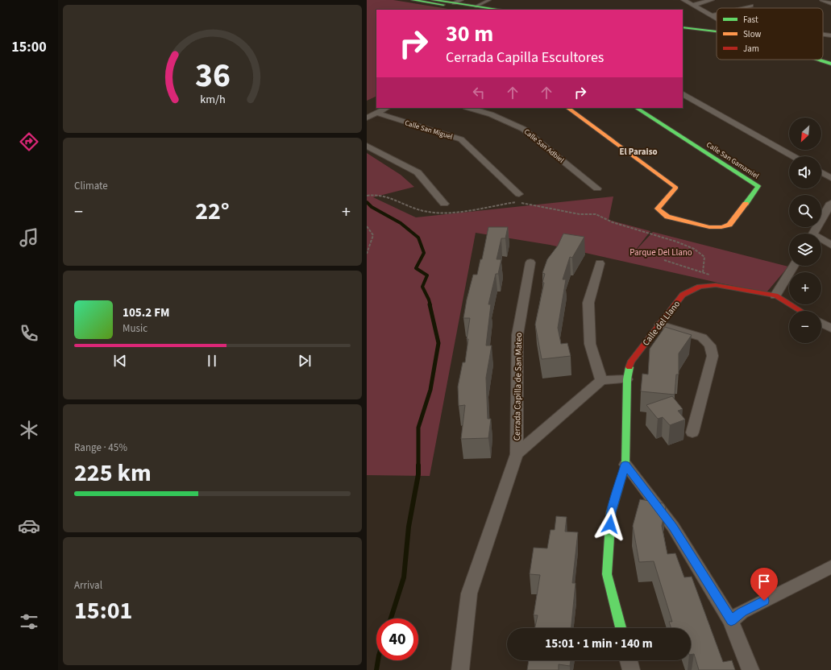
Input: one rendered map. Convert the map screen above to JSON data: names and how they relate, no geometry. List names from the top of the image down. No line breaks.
{"streets":{"street":["Calle San Miguel","Calle San Adbiel","Calle San Gamamiel","Calle del Llano","Cerrada Capilla de San Mateo"]},"districts":["El Paraiso"],"parks":["Parque Del Llano"],"legend":["Fast","Slow","Jam"],"north":"bottom left","page":{"tabs":"15:00","turn":["30 m","Cerrada Capilla Escultores"],"map_buttons":["+","−"],"tile":["Climate",["Range · 45%","225 km"],["Arrival","15:01"]],"heat":["−","22°","+"],"song":["105.2 FM","Music"],"limit":"40","trip":"15:01 · 1 min · 140 m","gauge":["36","km/h"]}}
